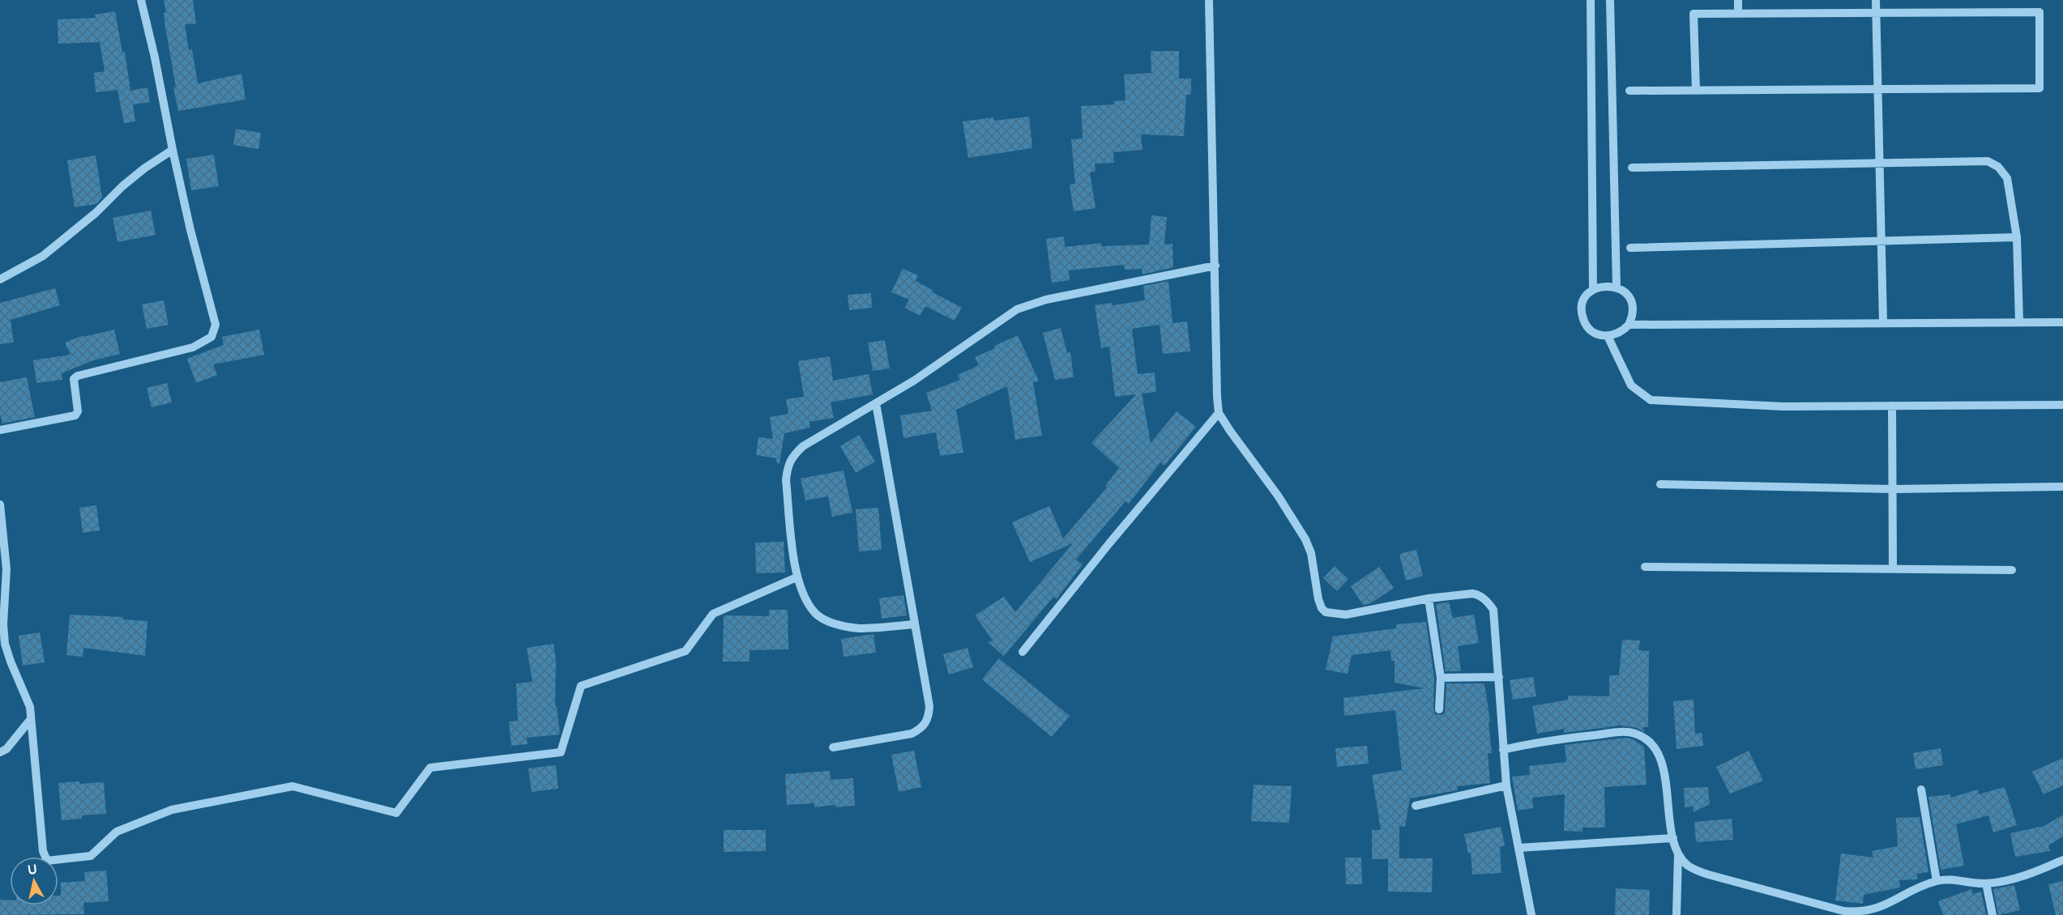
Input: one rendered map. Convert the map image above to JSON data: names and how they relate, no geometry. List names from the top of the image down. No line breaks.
{"north":"top"}
